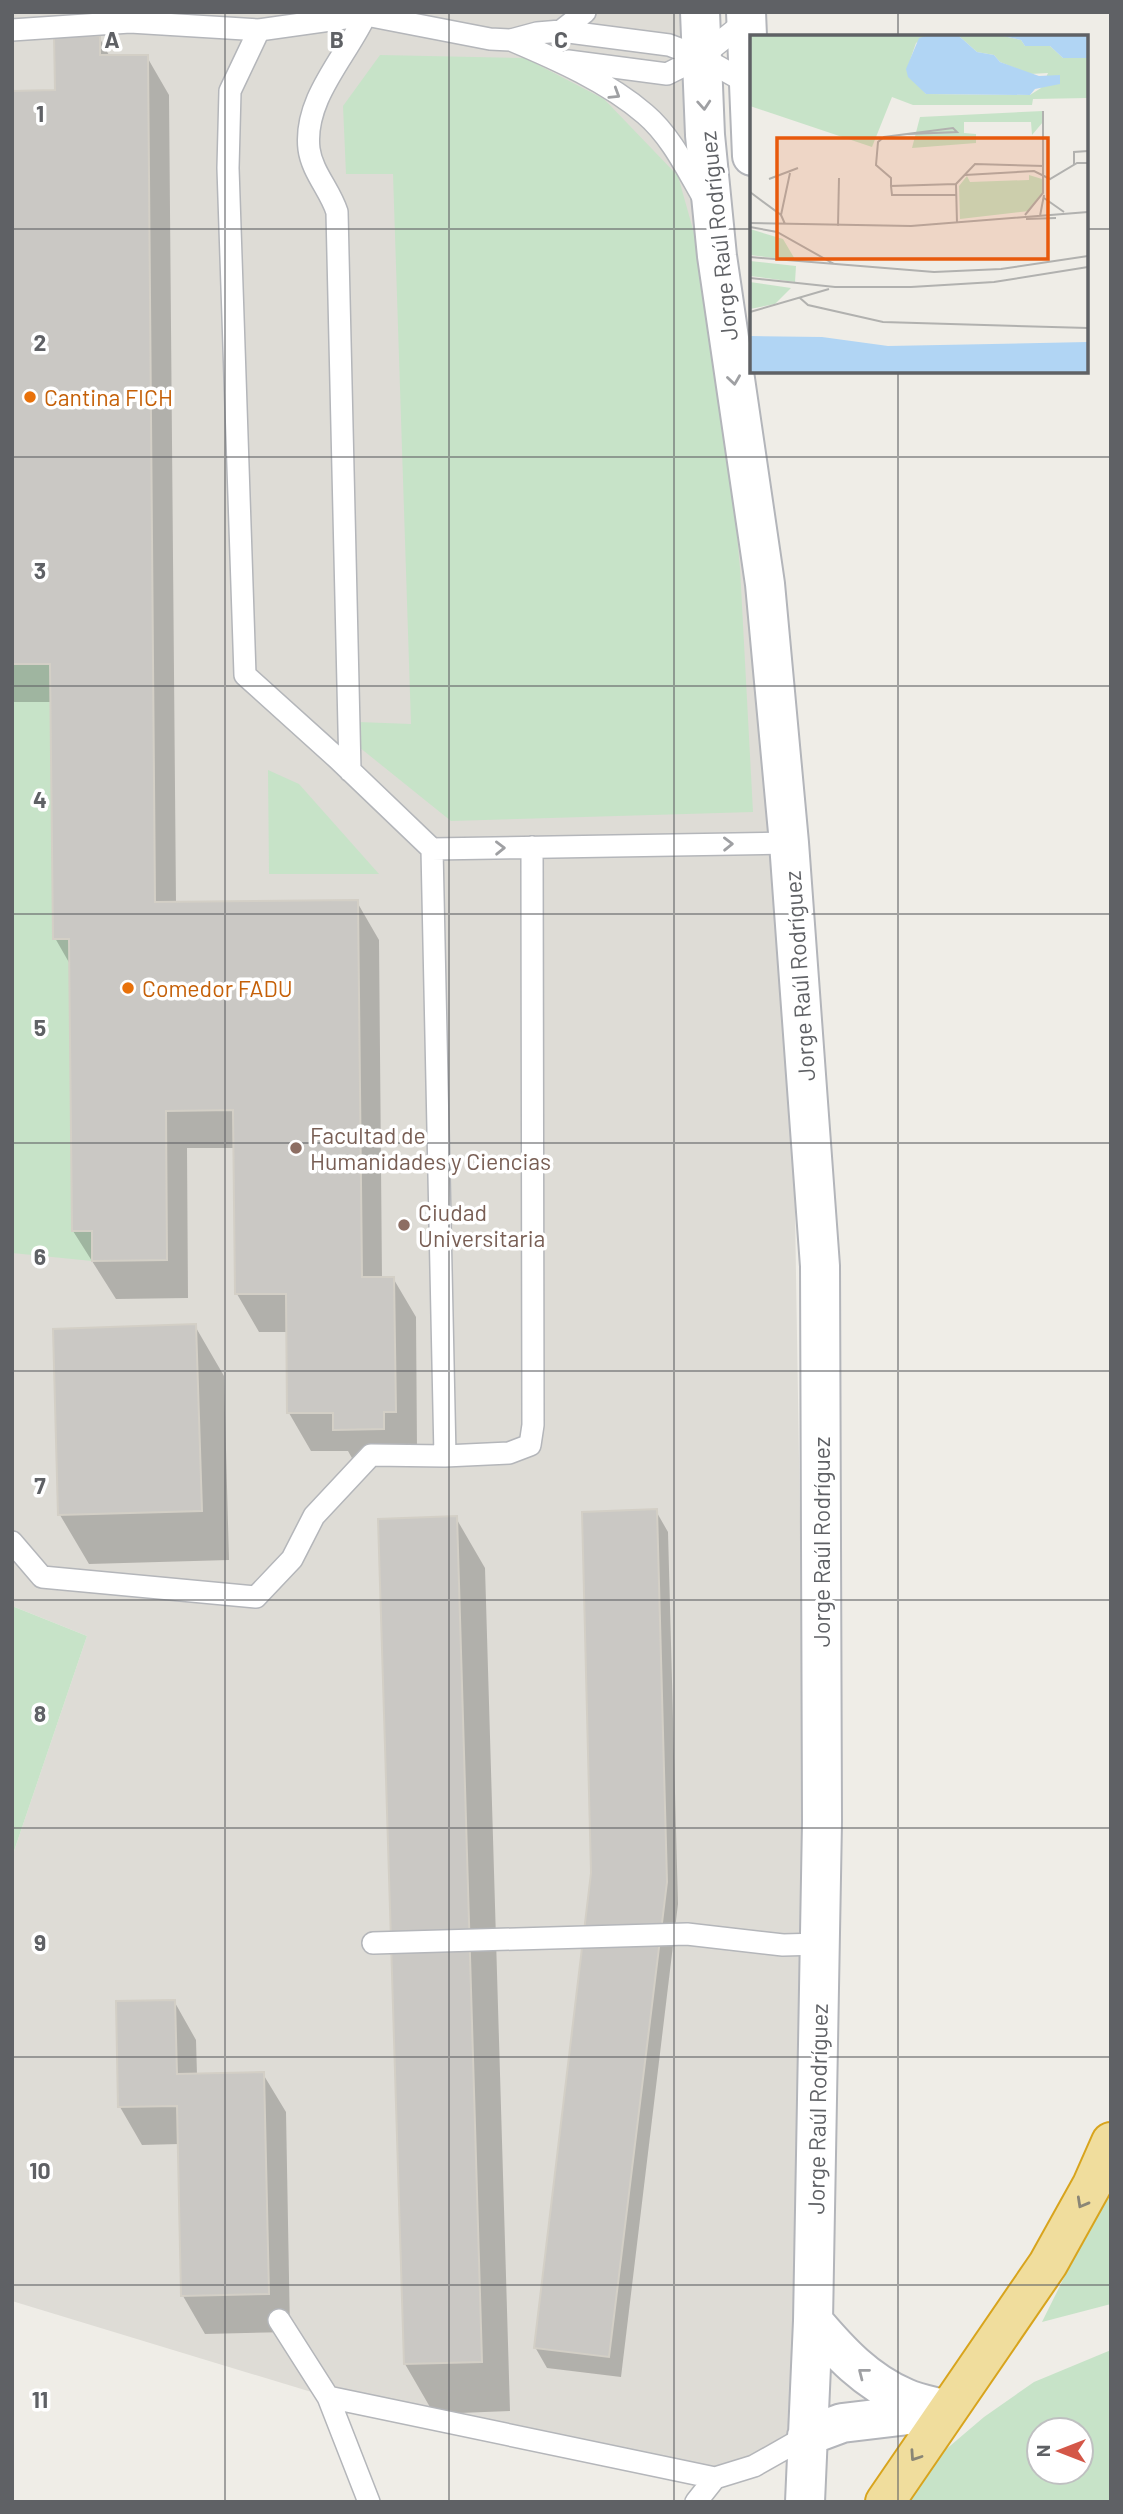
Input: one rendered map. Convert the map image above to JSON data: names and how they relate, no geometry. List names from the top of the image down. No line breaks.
{"streets":{"main road":["Jorge Raúl Rodríguez"]},"places":["Cantina FICH","Comedor FADU","Facultad de Humanidades y Ciencias","Ciudad Universitaria"],"north":"left","grid":{"columns":["A","B","C"],"rows":["1","2","3","4","5","6","7","8","9","10","11"]}}
